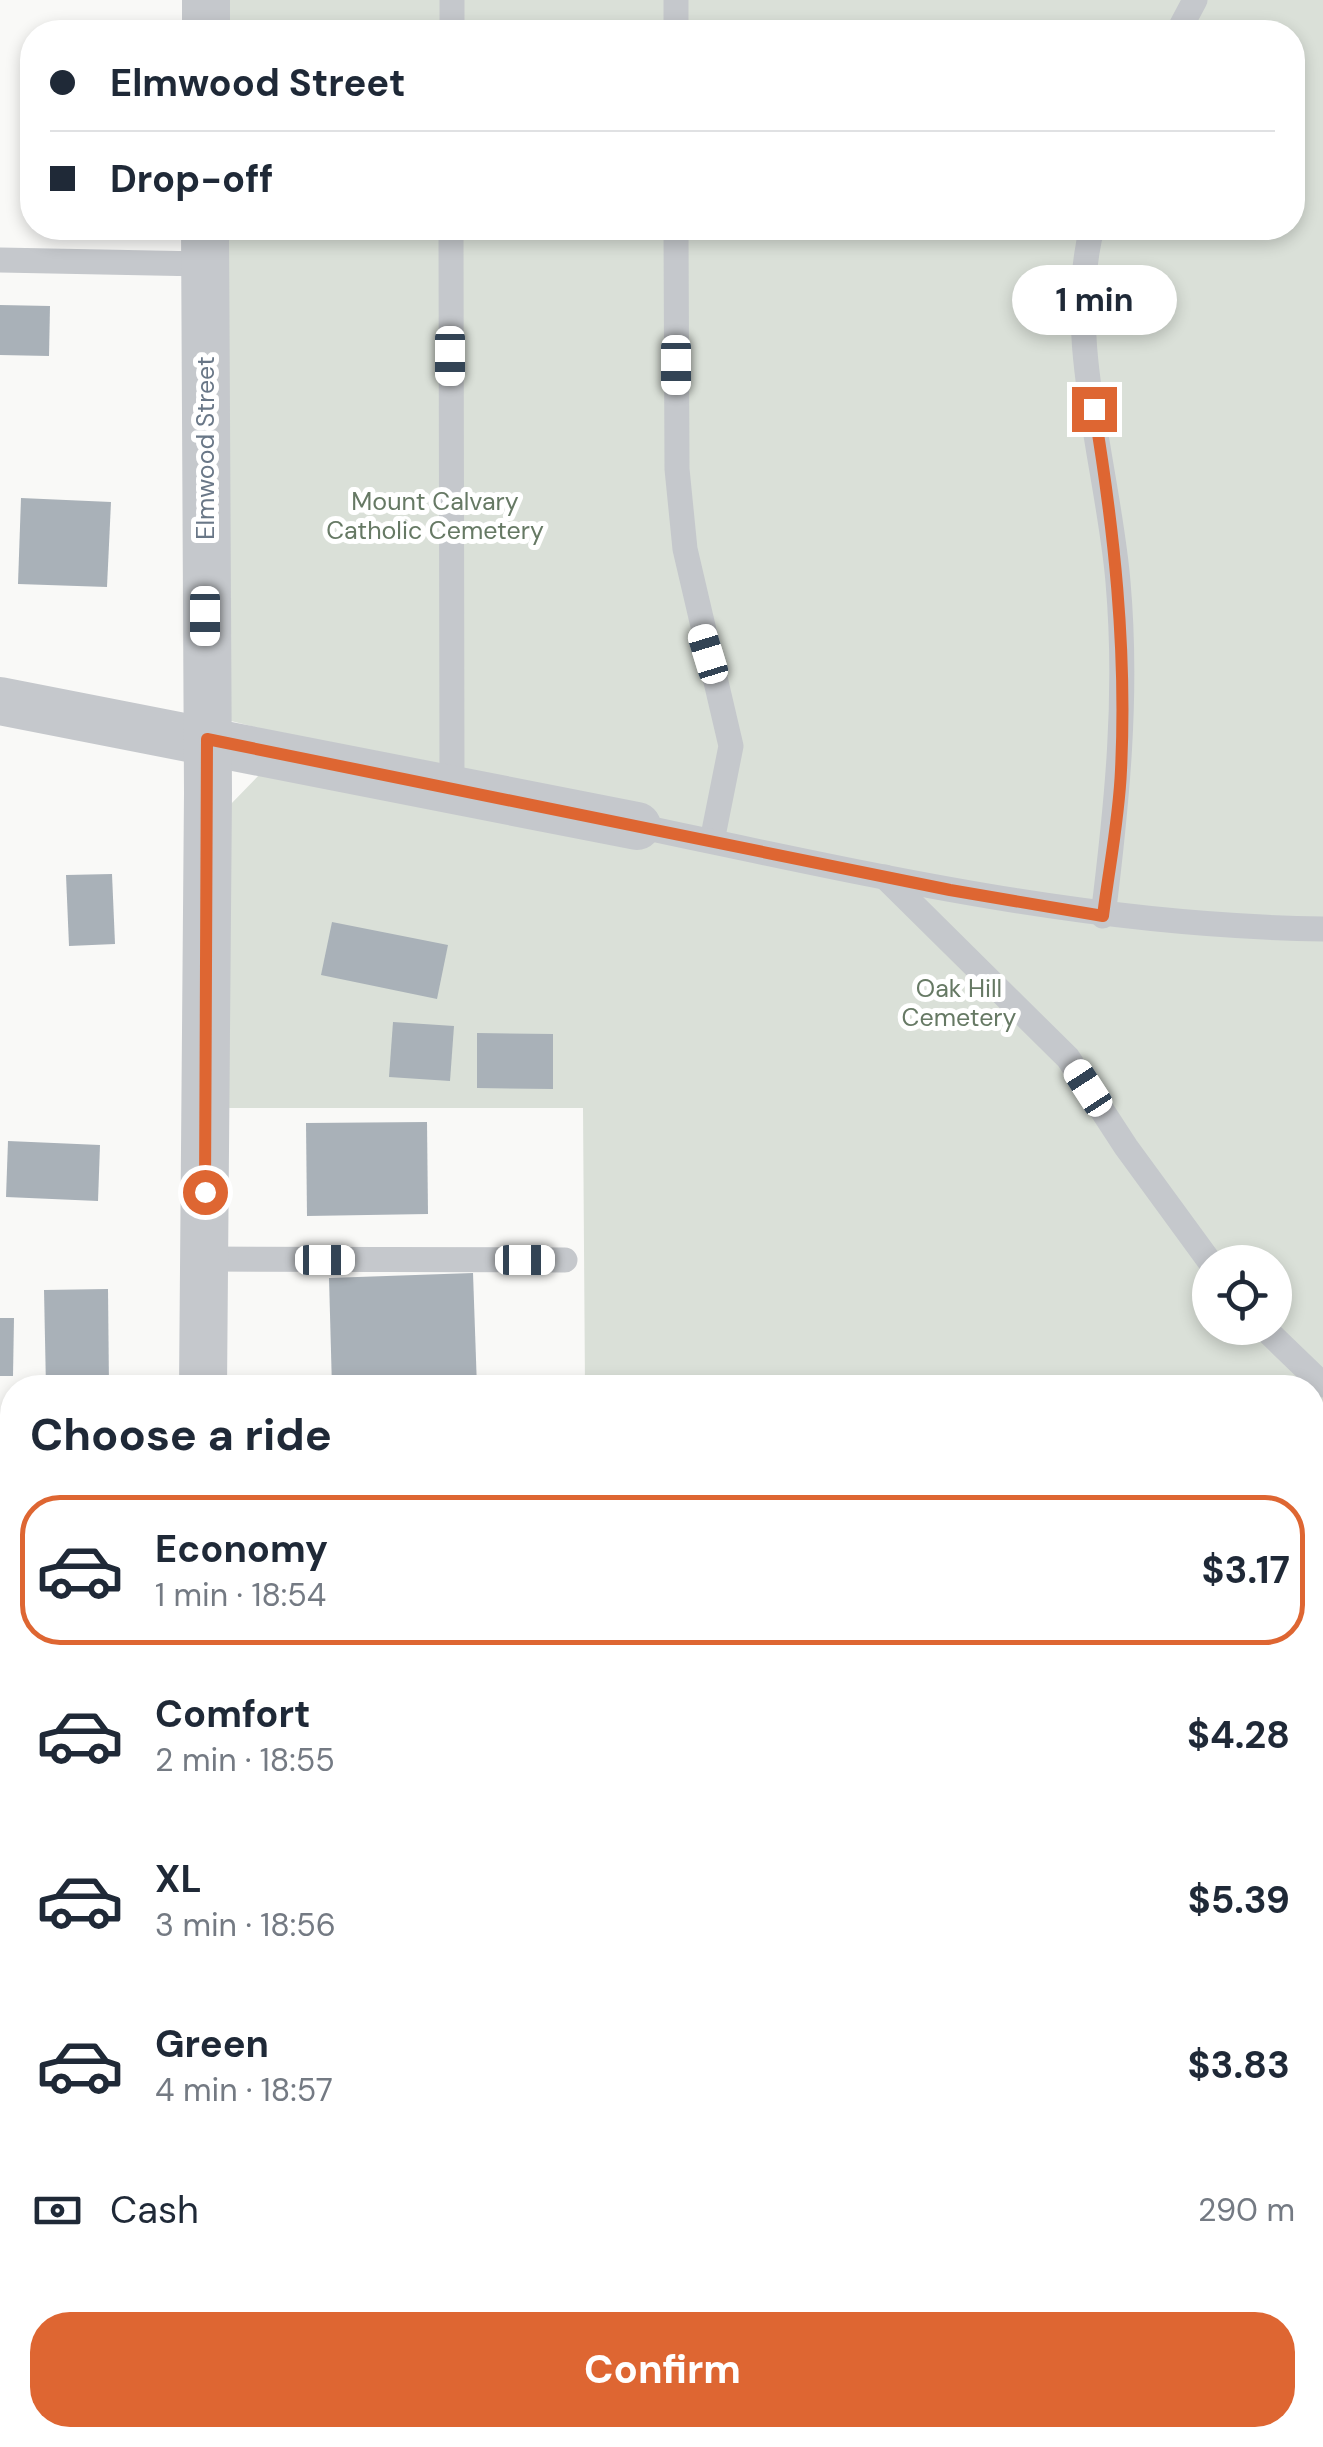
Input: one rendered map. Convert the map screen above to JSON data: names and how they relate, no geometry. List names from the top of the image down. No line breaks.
{"streets":{"street":["Elmwood Street"]},"parks":["Mount Calvary Catholic Cemetery","Oak Hill Cemetery"],"page":{"banner":["Elmwood Street","Drop-off"],"bubble":"1 min","heading":"Choose a ride","list":[{"name":"Economy","note":"1 min · 18:54","value":"$3.17"},{"name":"Comfort","note":"2 min · 18:55","value":"$4.28"},{"name":"XL","note":"3 min · 18:56","value":"$5.39"},{"name":"Green","note":"4 min · 18:57","value":"$3.83"}],"pay":["Cash","290 m"],"buttons":"Confirm"}}
